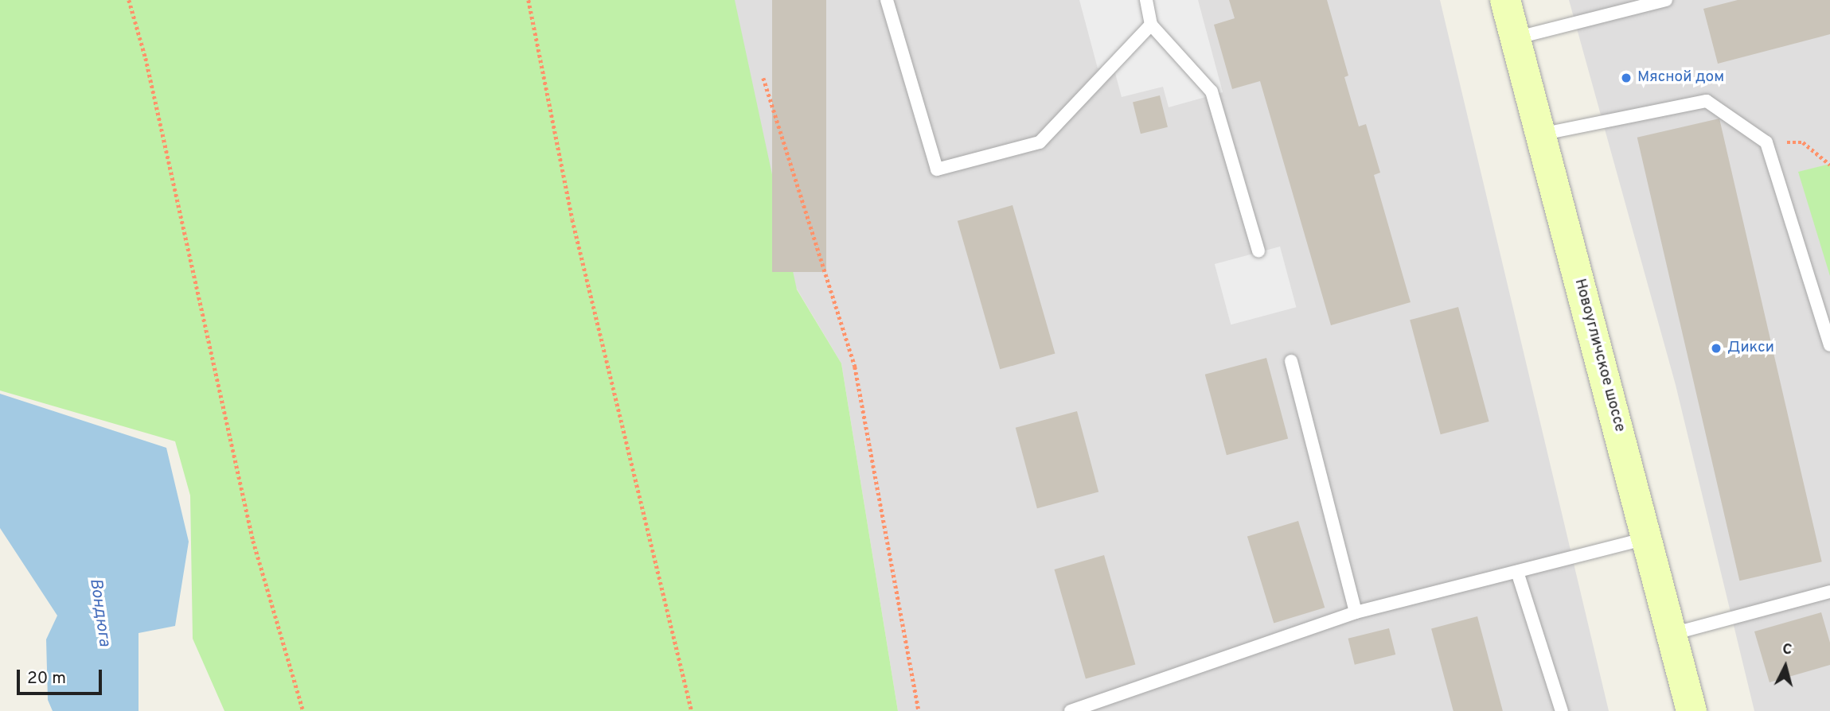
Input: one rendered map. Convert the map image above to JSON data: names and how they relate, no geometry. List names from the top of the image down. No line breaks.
{"streets":{"main road":["Новоугличское шоссе"]},"water":["Вондюга"],"places":["Мясной дом","Дикси"],"scale_bar":"20 m","north":"top"}
